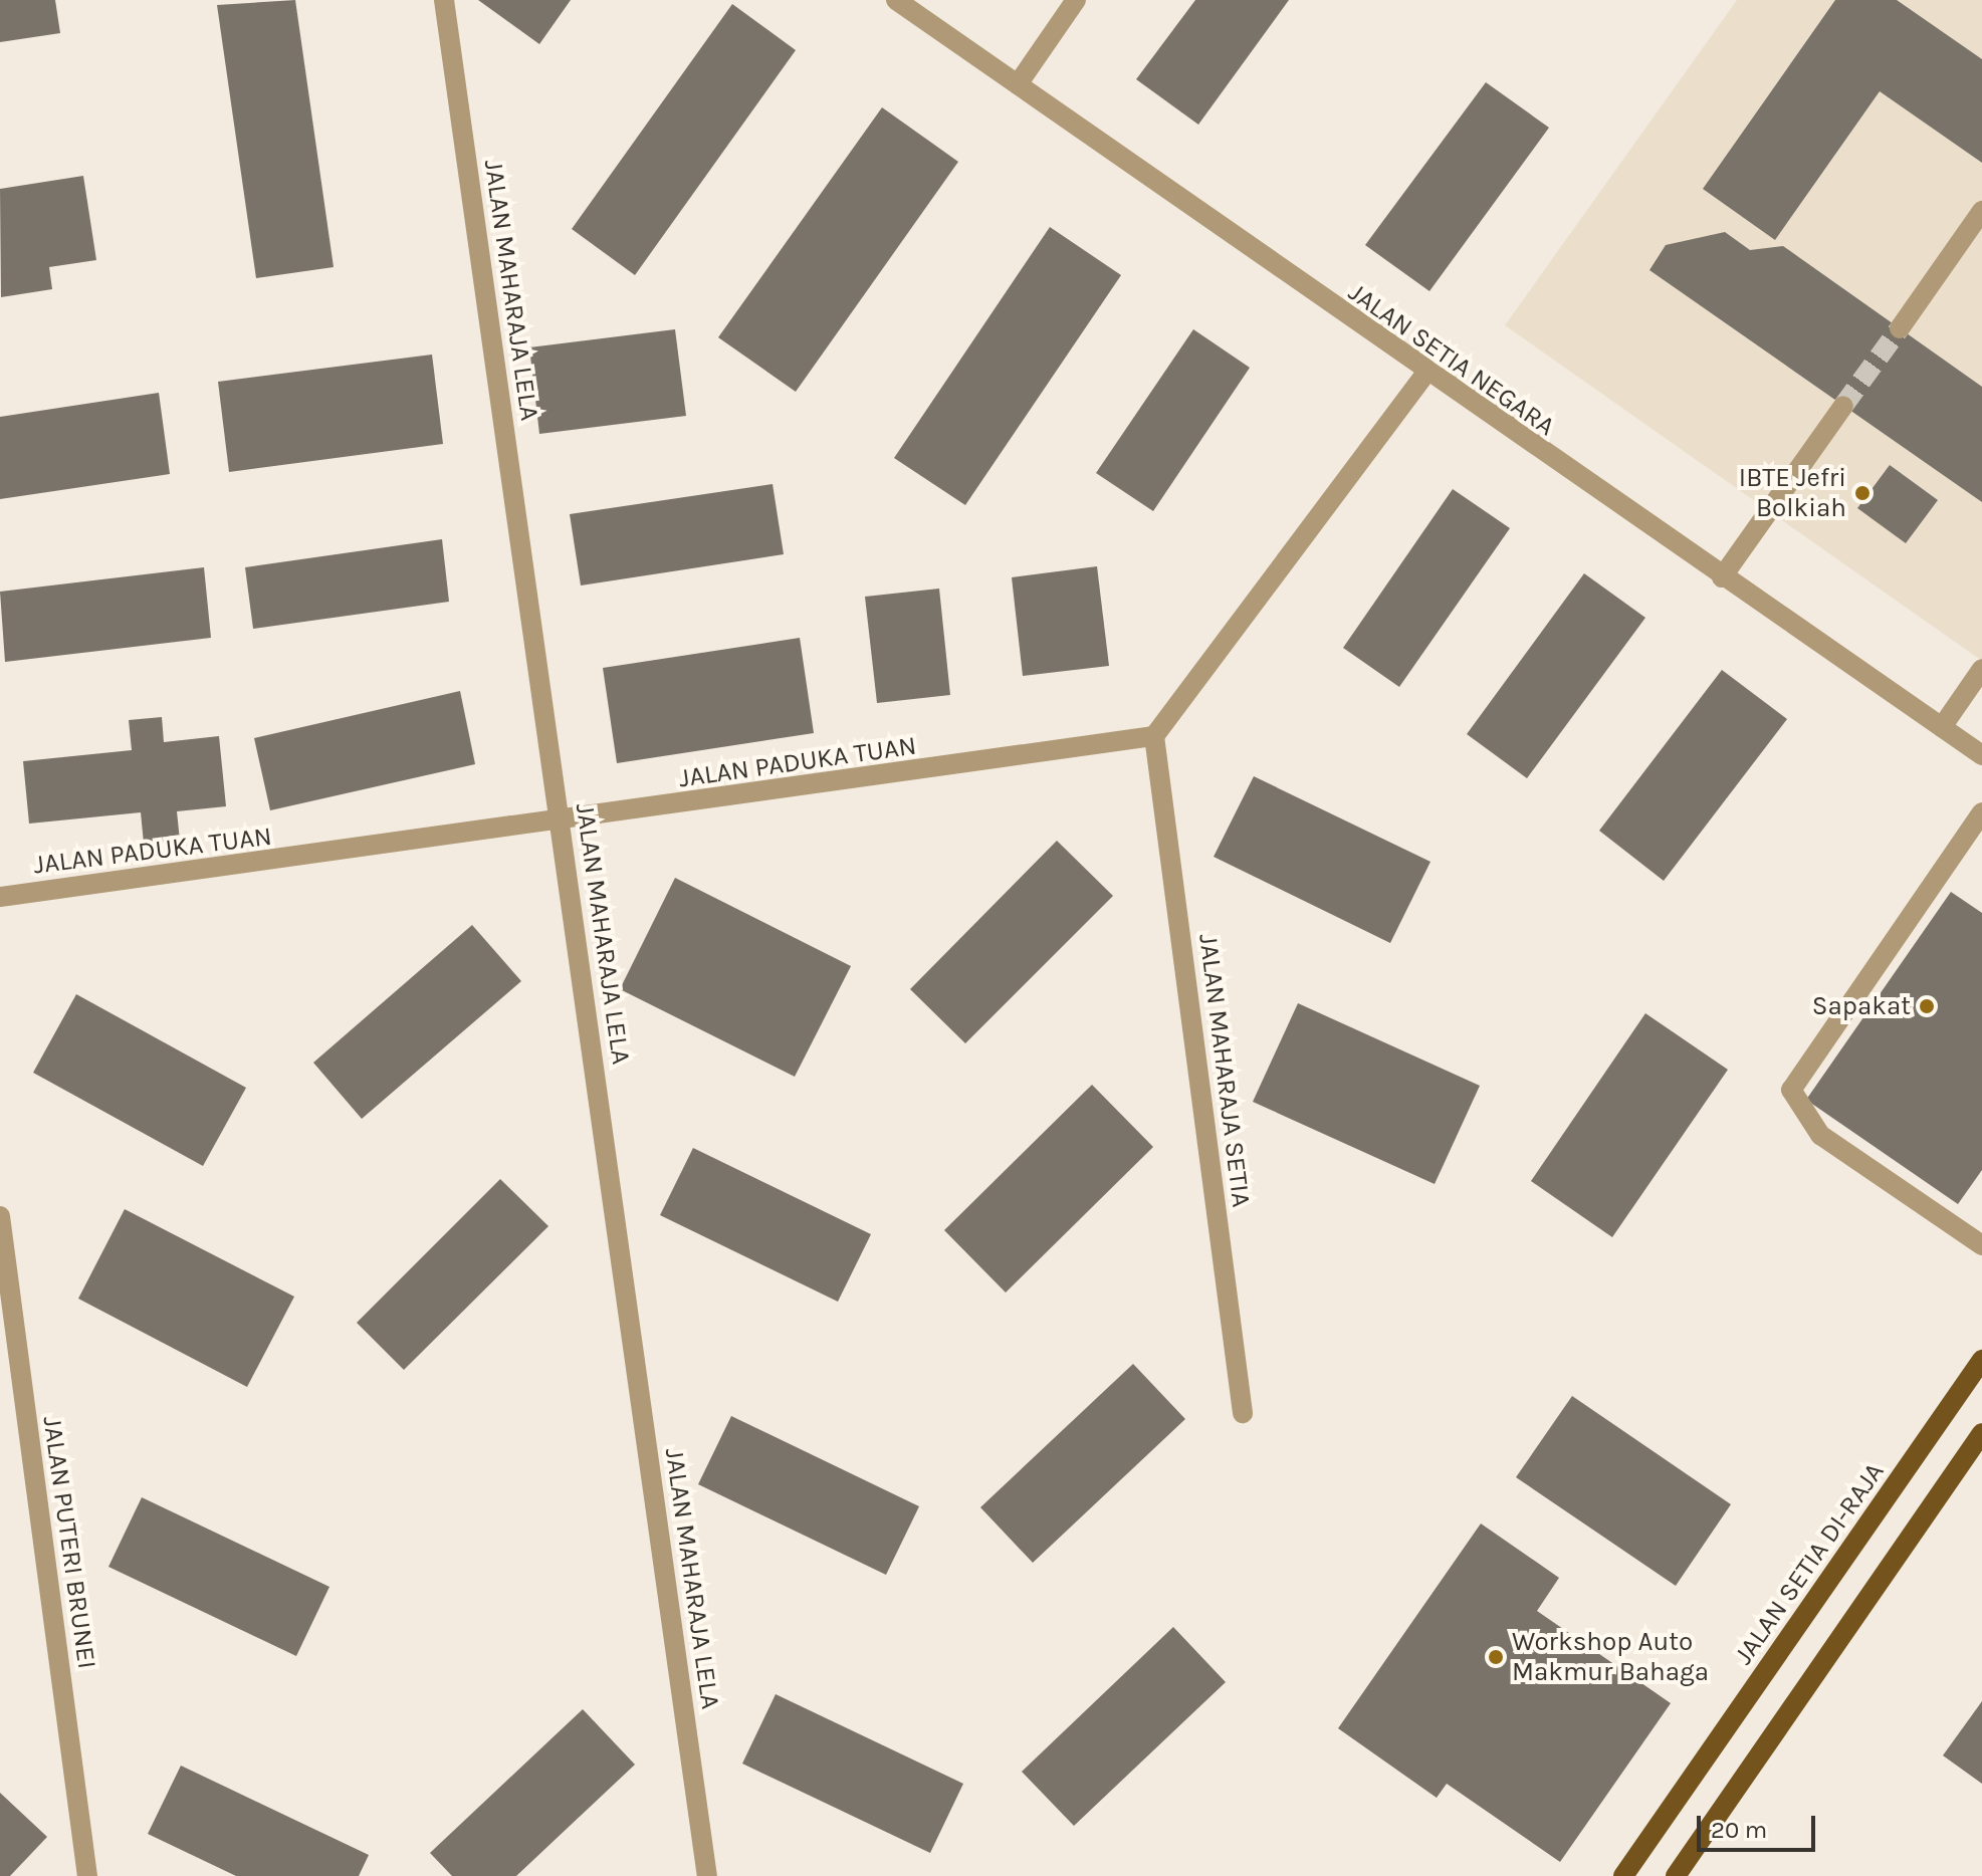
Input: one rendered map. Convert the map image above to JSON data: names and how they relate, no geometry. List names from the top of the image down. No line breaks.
{"streets":{"main road":["JALAN SETIA DI-RAJA"],"street":["JALAN MAHARAJA LELA","JALAN SETIA NEGARA","JALAN PADUKA TUAN","JALAN MAHARAJA SETIA","JALAN PUTERI BRUNEI"]},"crossings":[["JALAN MAHARAJA LELA","JALAN PADUKA TUAN"],["JALAN PADUKA TUAN","JALAN MAHARAJA SETIA"]],"places":["IBTE Jefri Bolkiah","Sapakat","Workshop Auto Makmur Bahaga"],"scale_bar":"20 m"}
